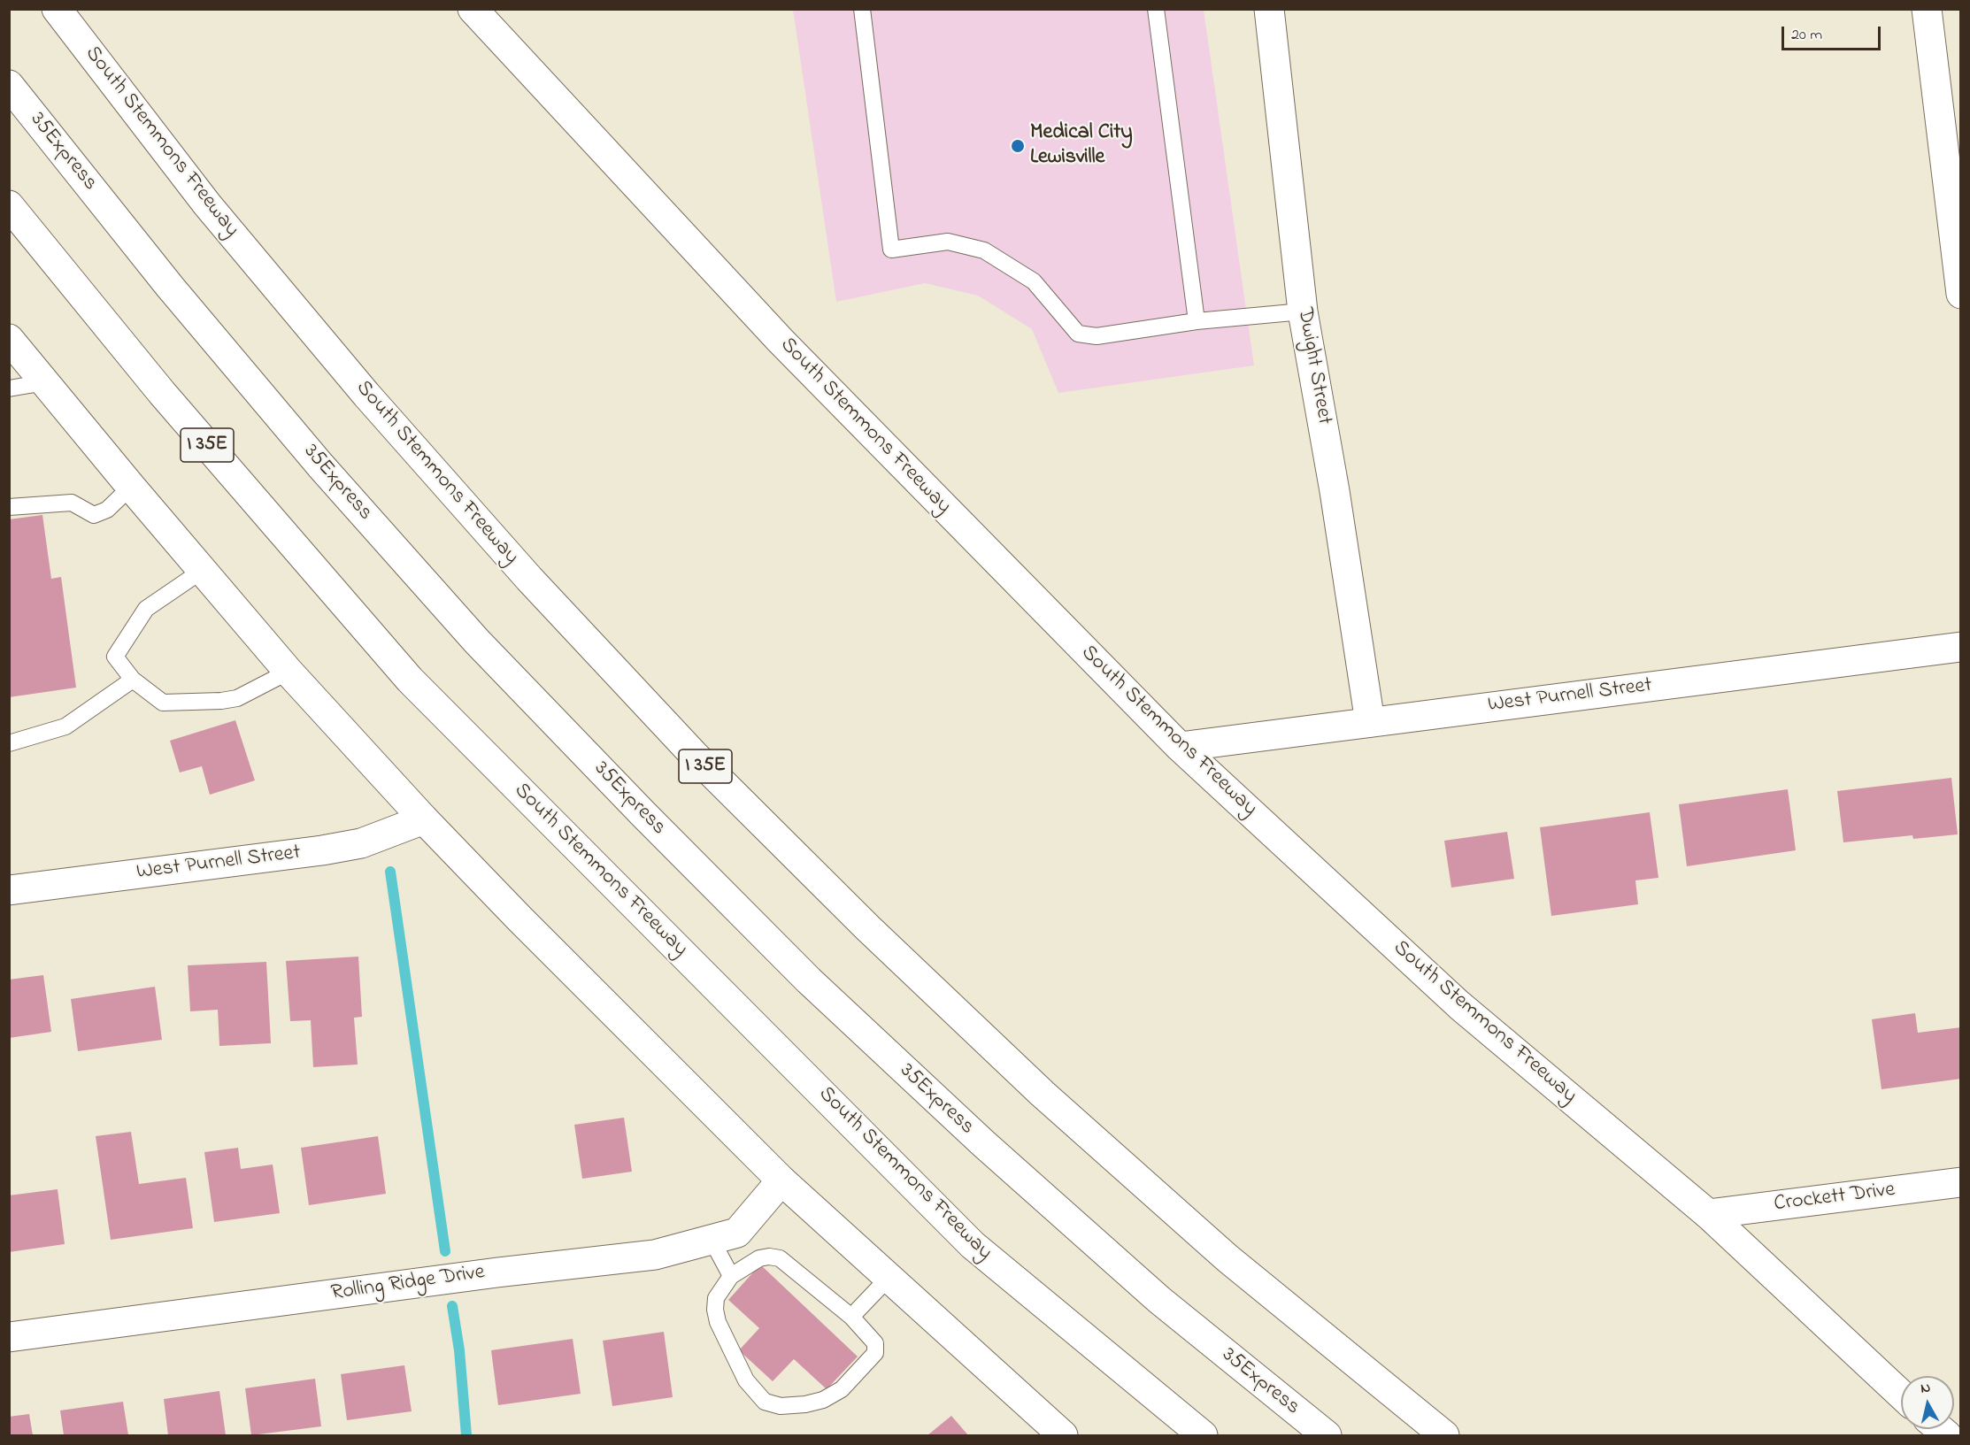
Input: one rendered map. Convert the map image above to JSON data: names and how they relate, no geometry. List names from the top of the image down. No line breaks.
{"streets":{"main road":["South Stemmons Freeway","35Express","Dwight Street","I 35E","West Purnell Street","Crockett Drive","Rolling Ridge Drive"]},"crossings":[["South Stemmons Freeway","West Purnell Street"],["South Stemmons Freeway","Crockett Drive"],["Dwight Street","West Purnell Street"]],"places":["Medical City Lewisville"],"scale_bar":"20 m","north":"top"}
